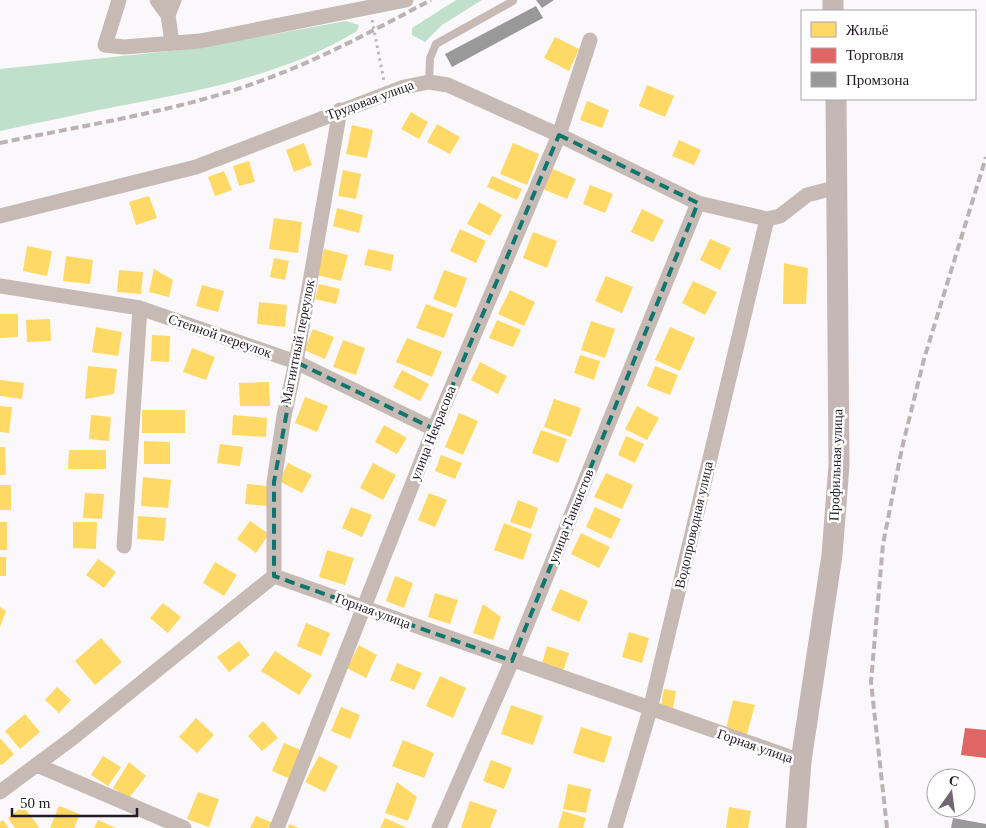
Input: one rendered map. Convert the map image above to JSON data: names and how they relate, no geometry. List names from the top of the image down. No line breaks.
{"streets":{"main road":["Профильная улица"],"street":["Трудовая улица","Степной переулок","Магнитный переулок","улица Некрасова","улица Танкистов","Водопроводная улица","Горная улица"]},"crossings":[["Трудовая улица","Магнитный переулок"],["Трудовая улица","улица Некрасова"],["Трудовая улица","улица Танкистов"],["Трудовая улица","Водопроводная улица"],["Степной переулок","Магнитный переулок"],["Степной переулок","улица Некрасова"],["Магнитный переулок","Горная улица"],["улица Некрасова","Горная улица"],["Профильная улица","Горная улица"],["улица Танкистов","Горная улица"],["Водопроводная улица","Горная улица"]],"legend":["Жильё","Торговля","Промзона"],"scale_bar":"50 m","north":"top"}
